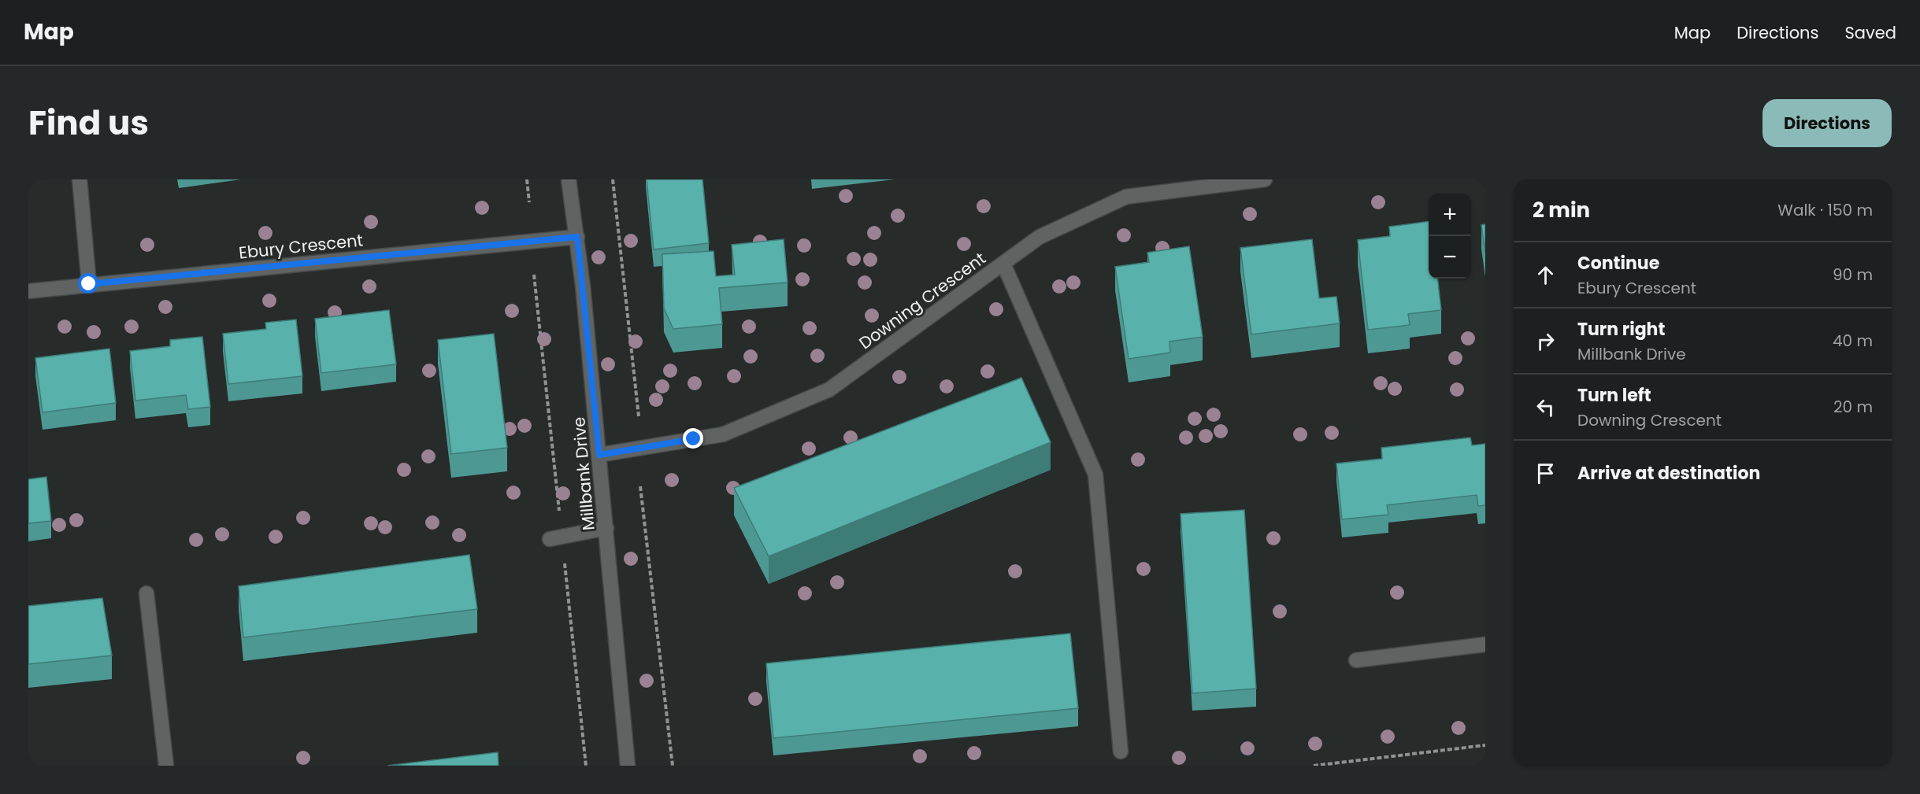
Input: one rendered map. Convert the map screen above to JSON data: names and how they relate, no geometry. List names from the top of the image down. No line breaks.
{"streets":{"street":["Ebury Crescent","Downing Crescent","Millbank Drive"]},"crossings":[["Ebury Crescent","Millbank Drive"],["Downing Crescent","Millbank Drive"]],"page":{"header":"Map","nav":["Map","Directions","Saved"],"title":"Find us","buttons":"Directions","heading":["2 min","Walk · 150 m"],"map_buttons":["+","−"],"list":[["Continue","Ebury Crescent","90 m"],["Turn right","Millbank Drive","40 m"],["Turn left","Downing Crescent","20 m"],"Arrive at destination"]}}
